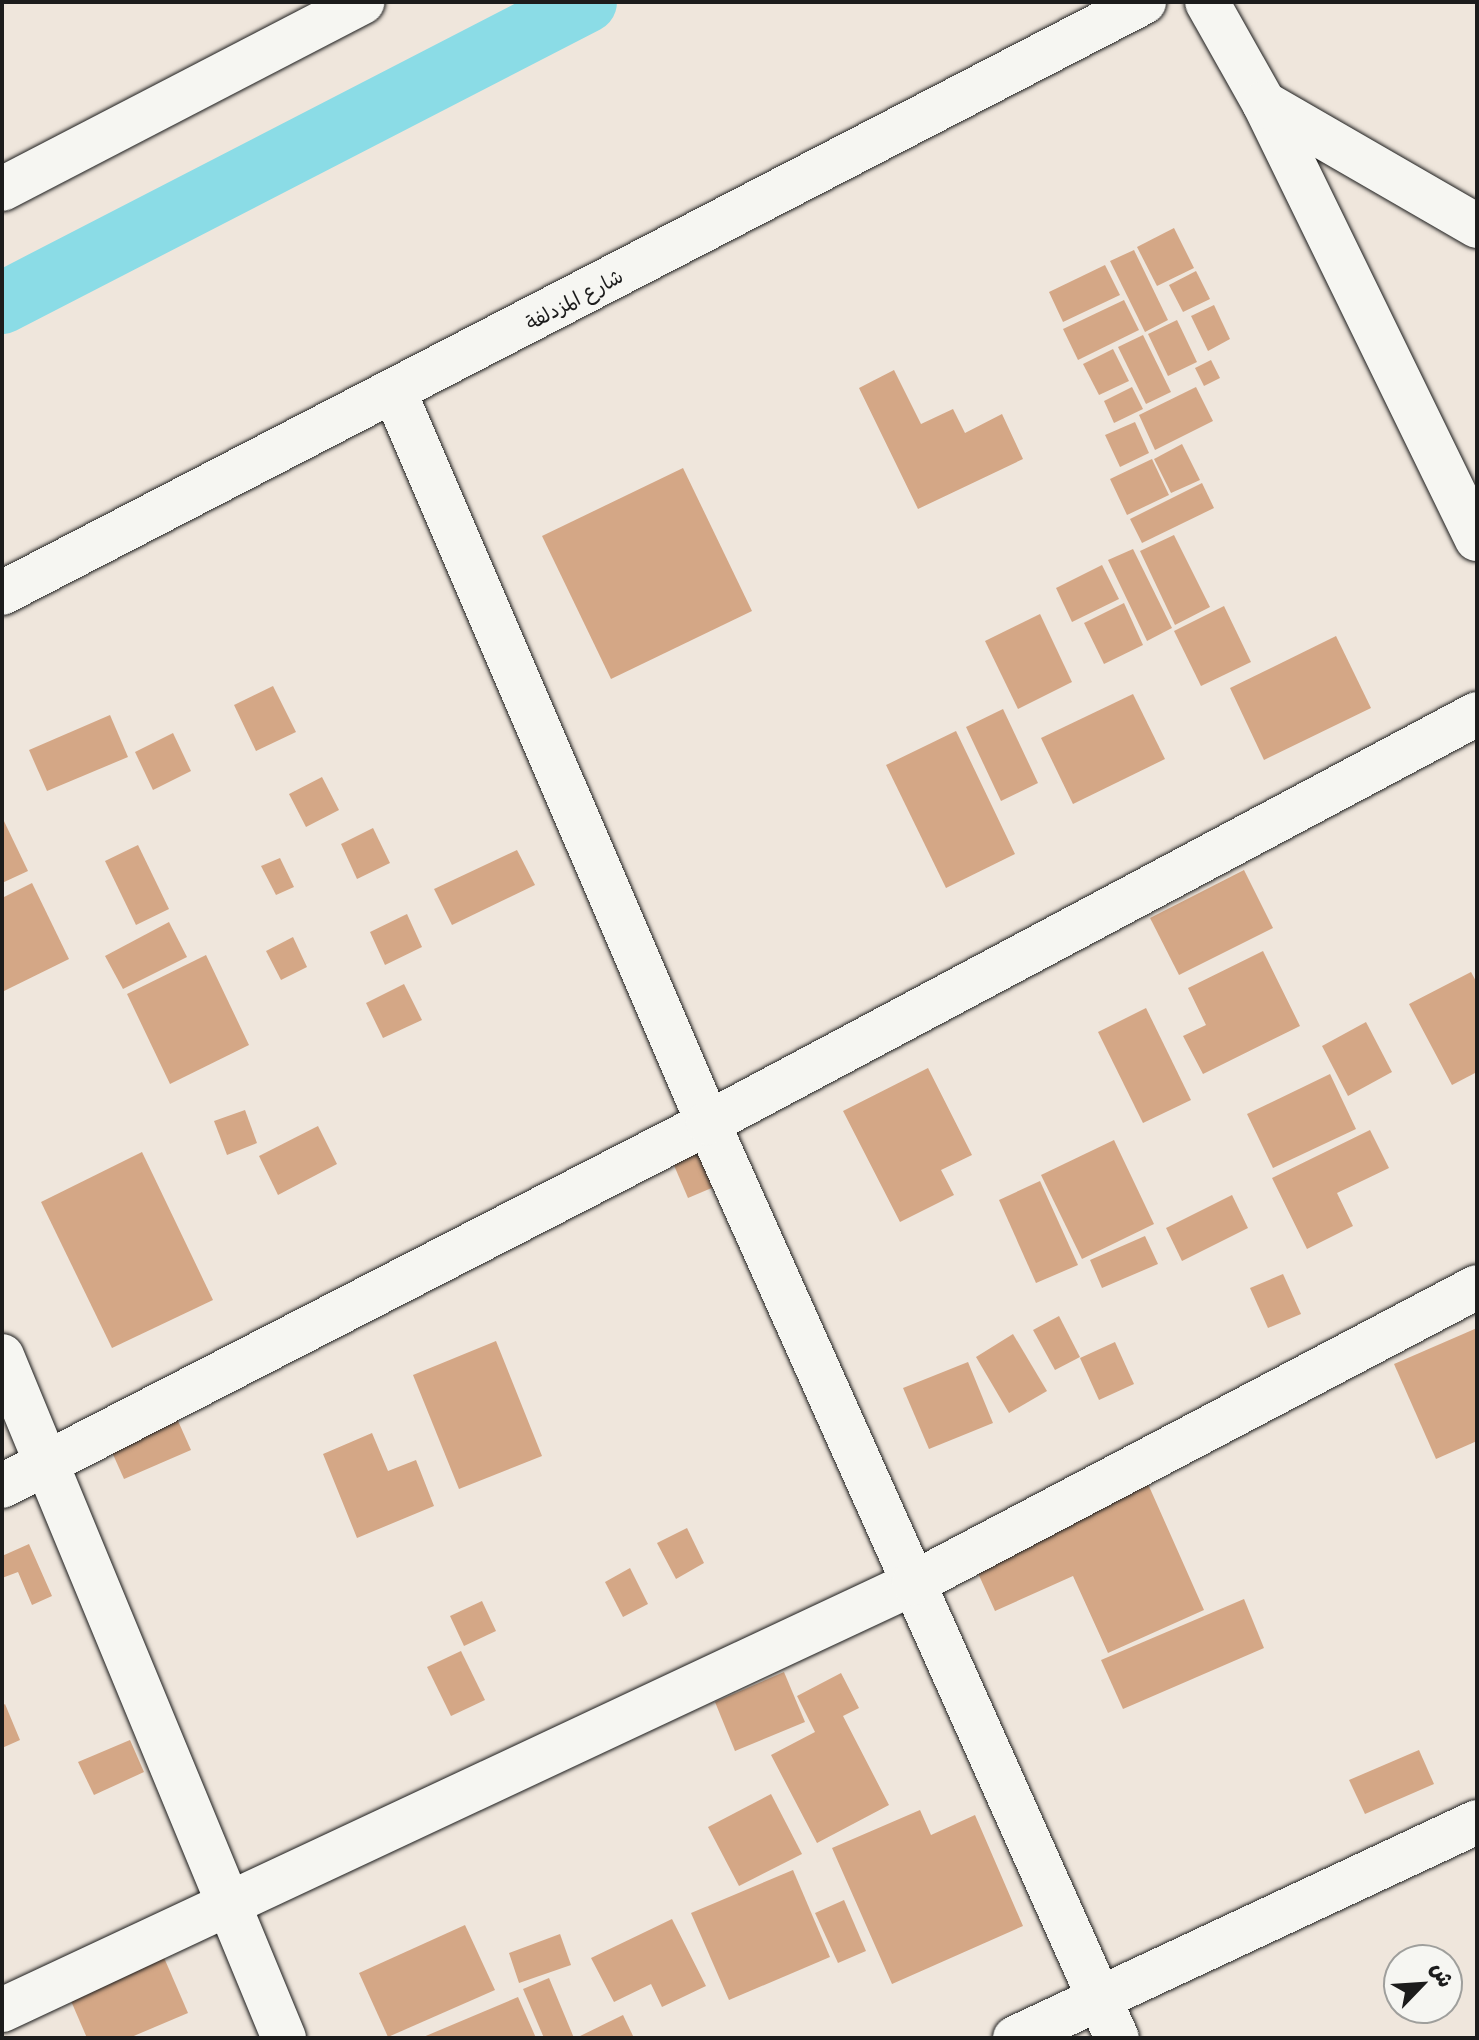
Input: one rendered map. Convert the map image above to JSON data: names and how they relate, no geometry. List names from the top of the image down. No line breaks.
{"streets":{"street":["شارع المزدلفة"]},"north":"top right"}
